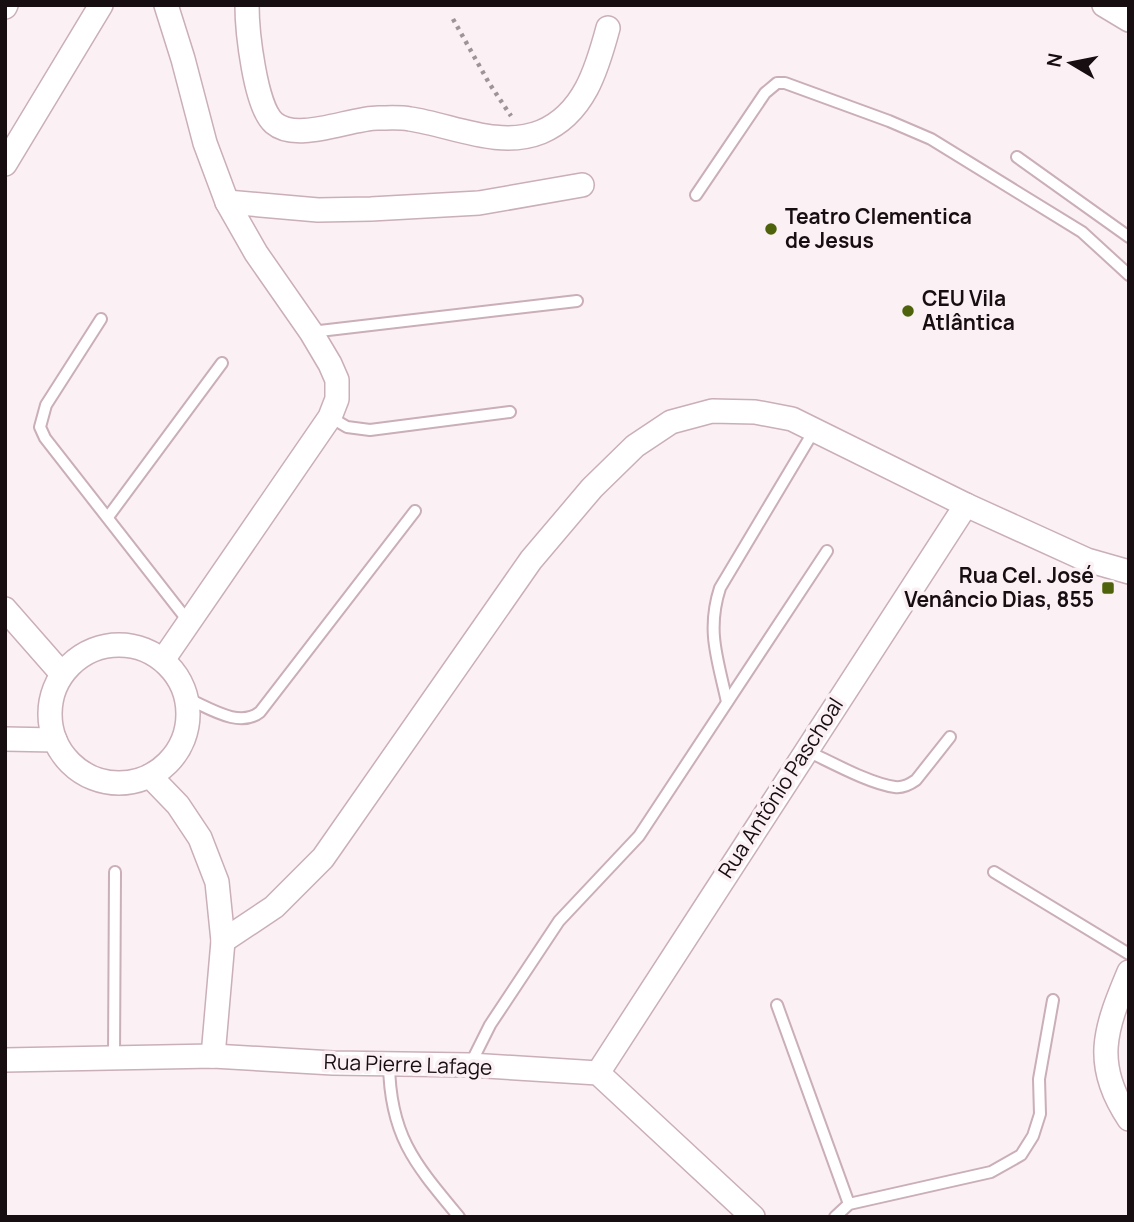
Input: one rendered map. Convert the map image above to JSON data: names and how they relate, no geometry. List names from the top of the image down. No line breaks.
{"streets":{"street":["Rua Antônio Paschoal","Rua Pierre Lafage"]},"crossings":[["Rua Antônio Paschoal","Rua Pierre Lafage"]],"places":{"other":["Teatro Clementica de Jesus","CEU Vila Atlântica"],"transit":["Rua Cel. José Venâncio Dias, 855"]},"north":"left"}
